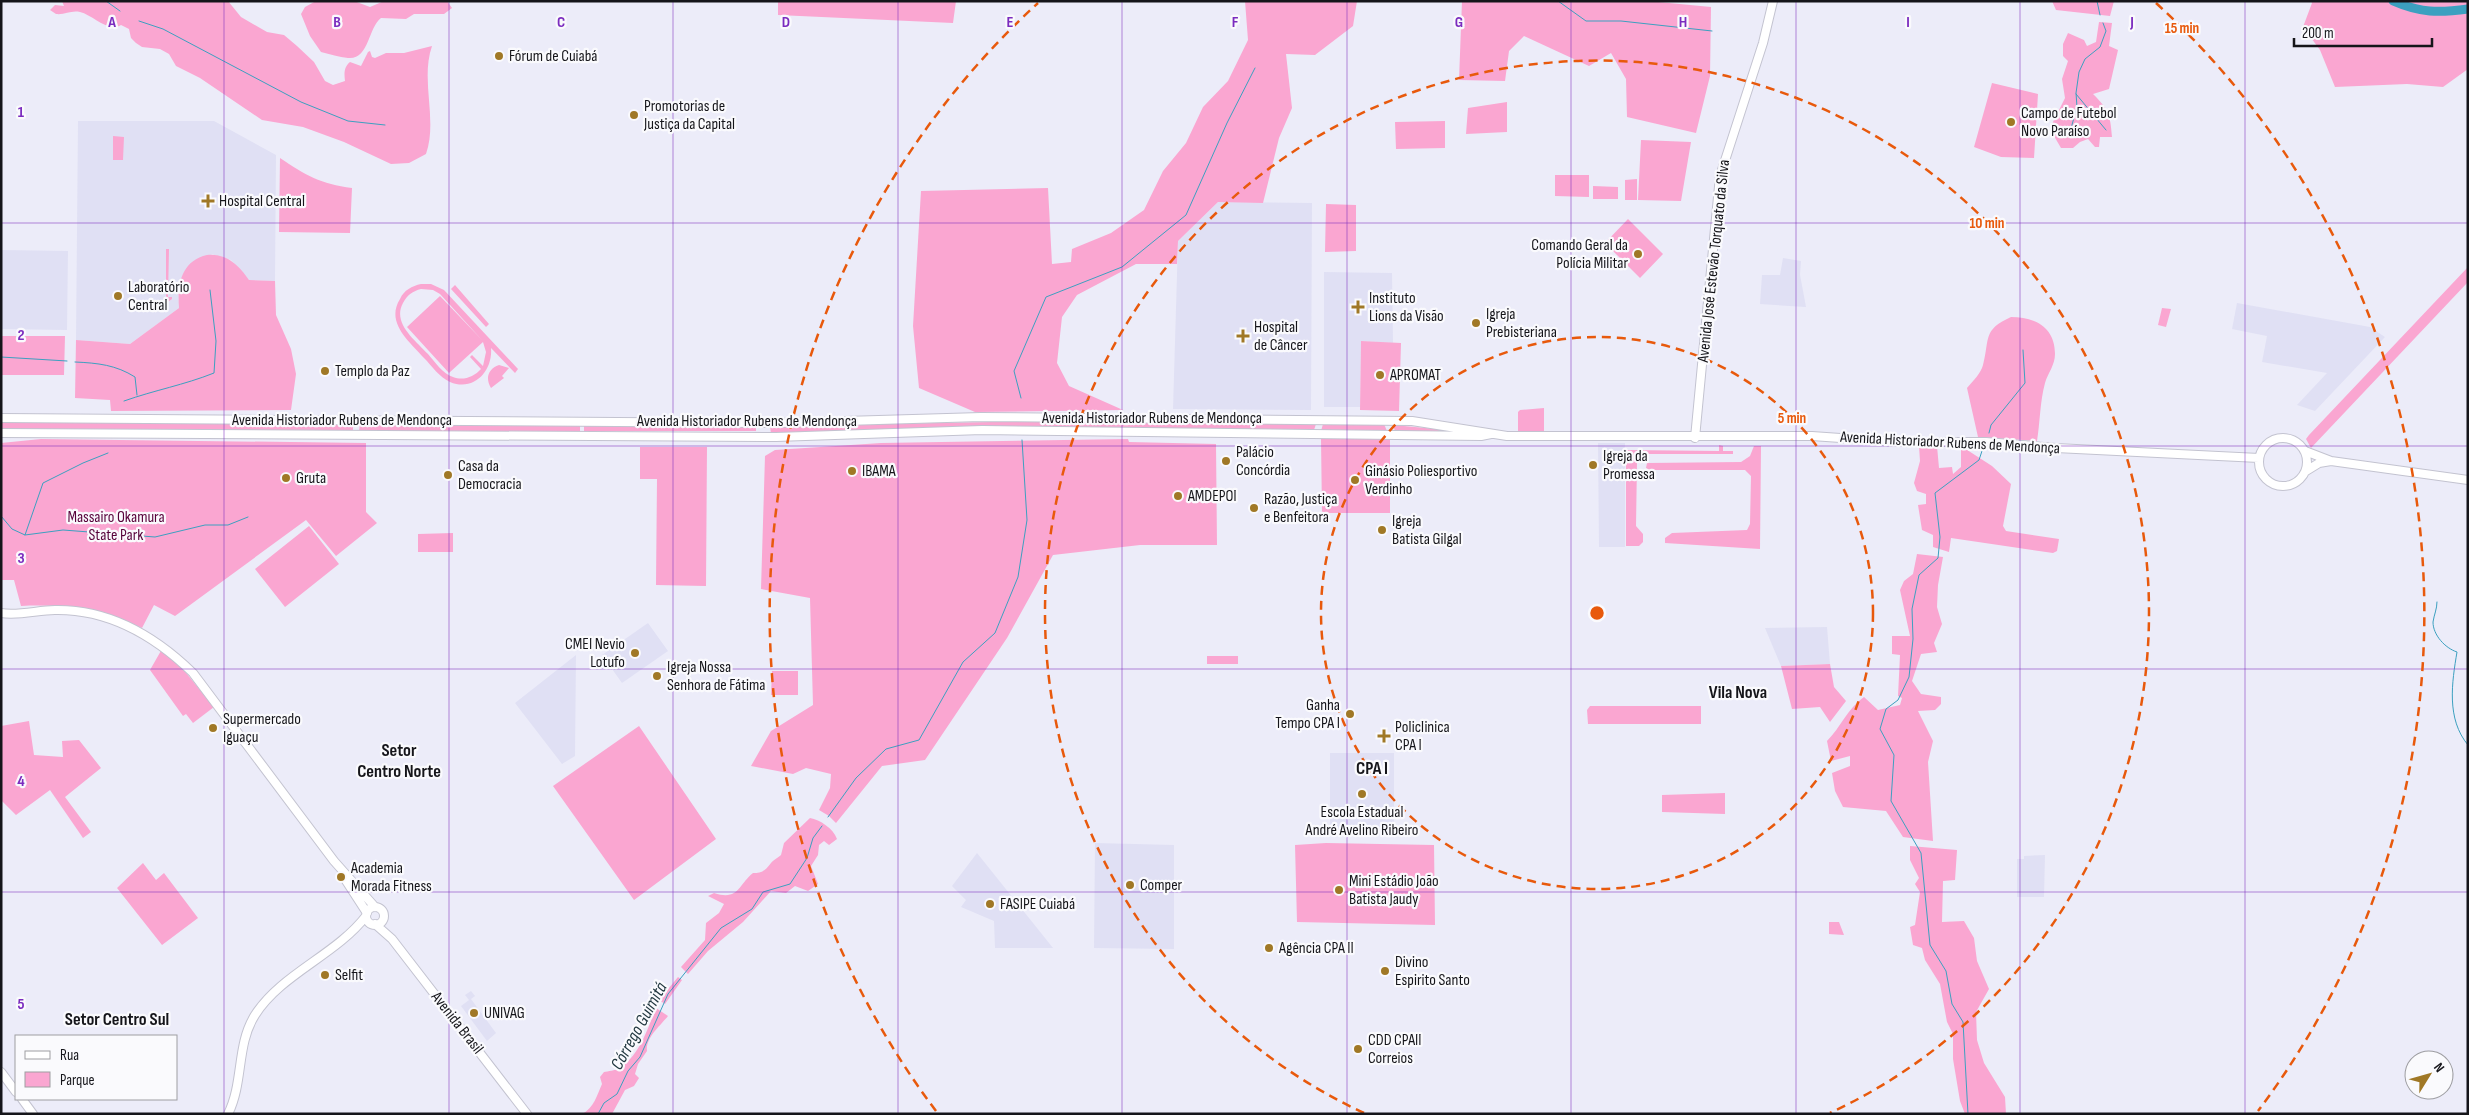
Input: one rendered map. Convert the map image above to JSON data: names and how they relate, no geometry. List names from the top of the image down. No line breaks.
{"streets":{"main road":["Avenida José Estevão Torquato da Silva","Avenida Historiador Rubens de Mendonça","Avenida Brasil"]},"crossings":[["Avenida José Estevão Torquato da Silva","Avenida Historiador Rubens de Mendonça"]],"districts":["Vila Nova","Setor Centro Norte","CPA I","Setor Centro Sul"],"water":["Córrego Guimitá"],"parks":["Massairo Okamura State Park"],"places":{"other":["Fórum de Cuiabá","Promotorias de Justiça da Capital","Campo de Futebol Novo Paraíso","Comando Geral da Polícia Militar","Laboratório Central","Igreja Prebisteriana","Templo da Paz","APROMAT","Palácio Concórdia","Igreja da Promessa","IBAMA","Casa da Democracia","Gruta","Ginásio Poliesportivo Verdinho","AMDEPOl","Razão, Justiça e Benfeitora","Igreja Batista Gilgal","CMEI Nevio Lotufo","Igreja Nossa Senhora de Fátima","Ganha Tempo CPA I","Supermercado Iguaçu","Escola Estadual André Avelino Ribeiro","Academia Morada Fitness","Comper","Mini Estádio João Batista Jaudy","FASIPE Cuiabá","Agência CPA II","Divino Espirito Santo","Selfit","UNIVAG","CDD CPAII Correios"],"health":["Hospital Central","Instituto Lions da Visão","Hospital de Câncer","Policlinica CPA I"]},"legend":["Rua","Parque"],"scale_bar":"200 m","north":"top right","grid":{"columns":["A","B","C","D","E","F","G","H","I","J"],"rows":["1","2","3","4","5"]},"rings":["15 min","10 min","5 min"]}
